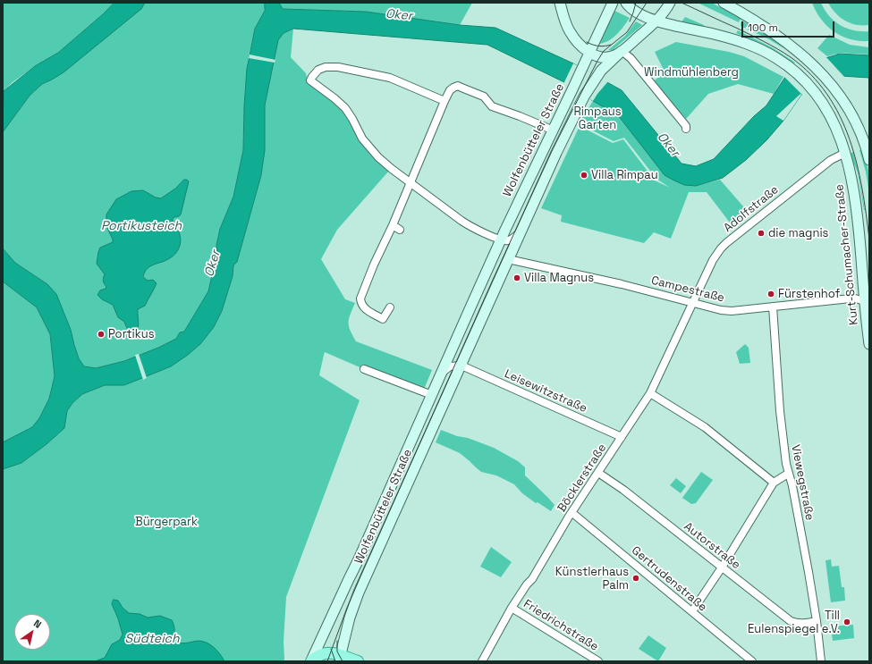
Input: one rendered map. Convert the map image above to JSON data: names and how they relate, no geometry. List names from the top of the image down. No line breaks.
{"streets":{"main road":["Wolfenbütteler Straße","Kurt-Schumacher-Straße"],"street":["Adolfstraße","Campestraße","Leisewitzstraße","Böcklerstraße","Viewegstraße","Autorstraße","Gertrudenstraße","Friedrichstraße"]},"crossings":[["Wolfenbütteler Straße","Kurt-Schumacher-Straße"],["Wolfenbütteler Straße","Campestraße"],["Wolfenbütteler Straße","Leisewitzstraße"],["Adolfstraße","Kurt-Schumacher-Straße"],["Adolfstraße","Campestraße"],["Adolfstraße","Böcklerstraße"],["Kurt-Schumacher-Straße","Campestraße"],["Campestraße","Böcklerstraße"],["Campestraße","Viewegstraße"],["Leisewitzstraße","Böcklerstraße"],["Böcklerstraße","Autorstraße"],["Böcklerstraße","Gertrudenstraße"],["Böcklerstraße","Friedrichstraße"],["Viewegstraße","Autorstraße"]],"water":["Oker","Portikusteich","Südteich"],"parks":["Windmühlenberg","Rimpaus Garten","Bürgerpark"],"places":["Villa Rimpau","die magnis","Villa Magnus","Fürstenhof","Portikus","Künstlerhaus Palm","Till Eulenspiegel e.V."],"scale_bar":"100 m","north":"top right"}
